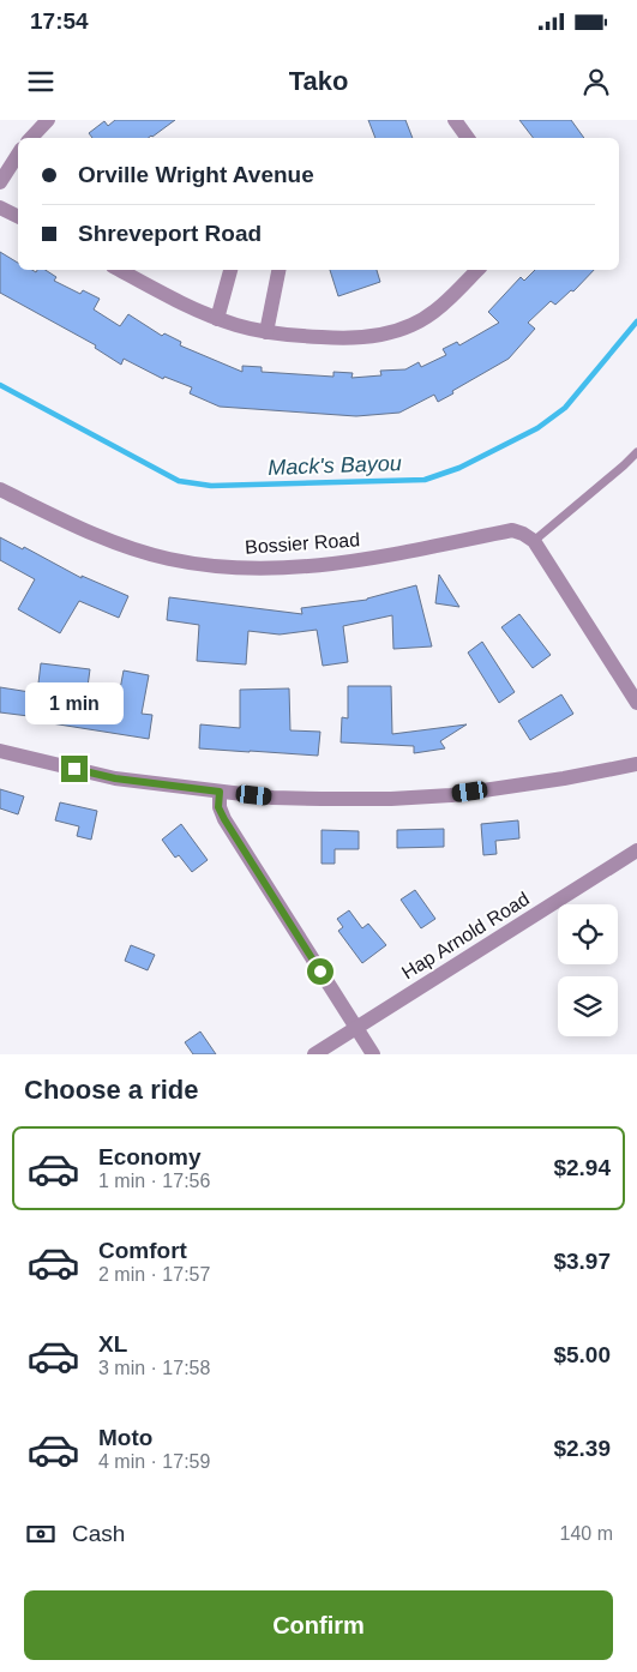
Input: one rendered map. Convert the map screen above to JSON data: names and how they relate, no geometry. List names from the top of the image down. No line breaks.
{"streets":{"street":["Bossier Road","Hap Arnold Road"]},"water":["Mack's Bayou"],"page":{"status":"17:54","header":"Tako","banner":["Orville Wright Avenue","Shreveport Road"],"bubble":"1 min","heading":"Choose a ride","list":[{"name":"Economy","note":"1 min · 17:56","value":"$2.94"},{"name":"Comfort","note":"2 min · 17:57","value":"$3.97"},{"name":"XL","note":"3 min · 17:58","value":"$5.00"},{"name":"Moto","note":"4 min · 17:59","value":"$2.39"}],"pay":["Cash","140 m"],"buttons":"Confirm"}}
